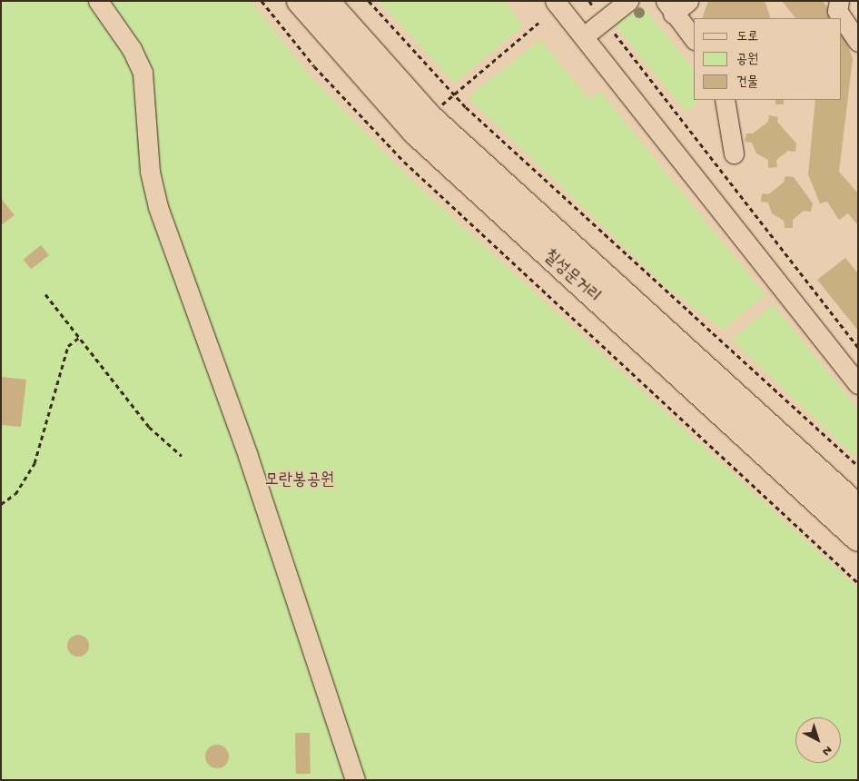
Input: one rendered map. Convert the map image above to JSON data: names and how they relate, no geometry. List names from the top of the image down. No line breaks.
{"streets":{"main road":["칠성문거리"]},"parks":["모란봉공원"],"legend":["도로","공원","건물"],"north":"bottom right"}
